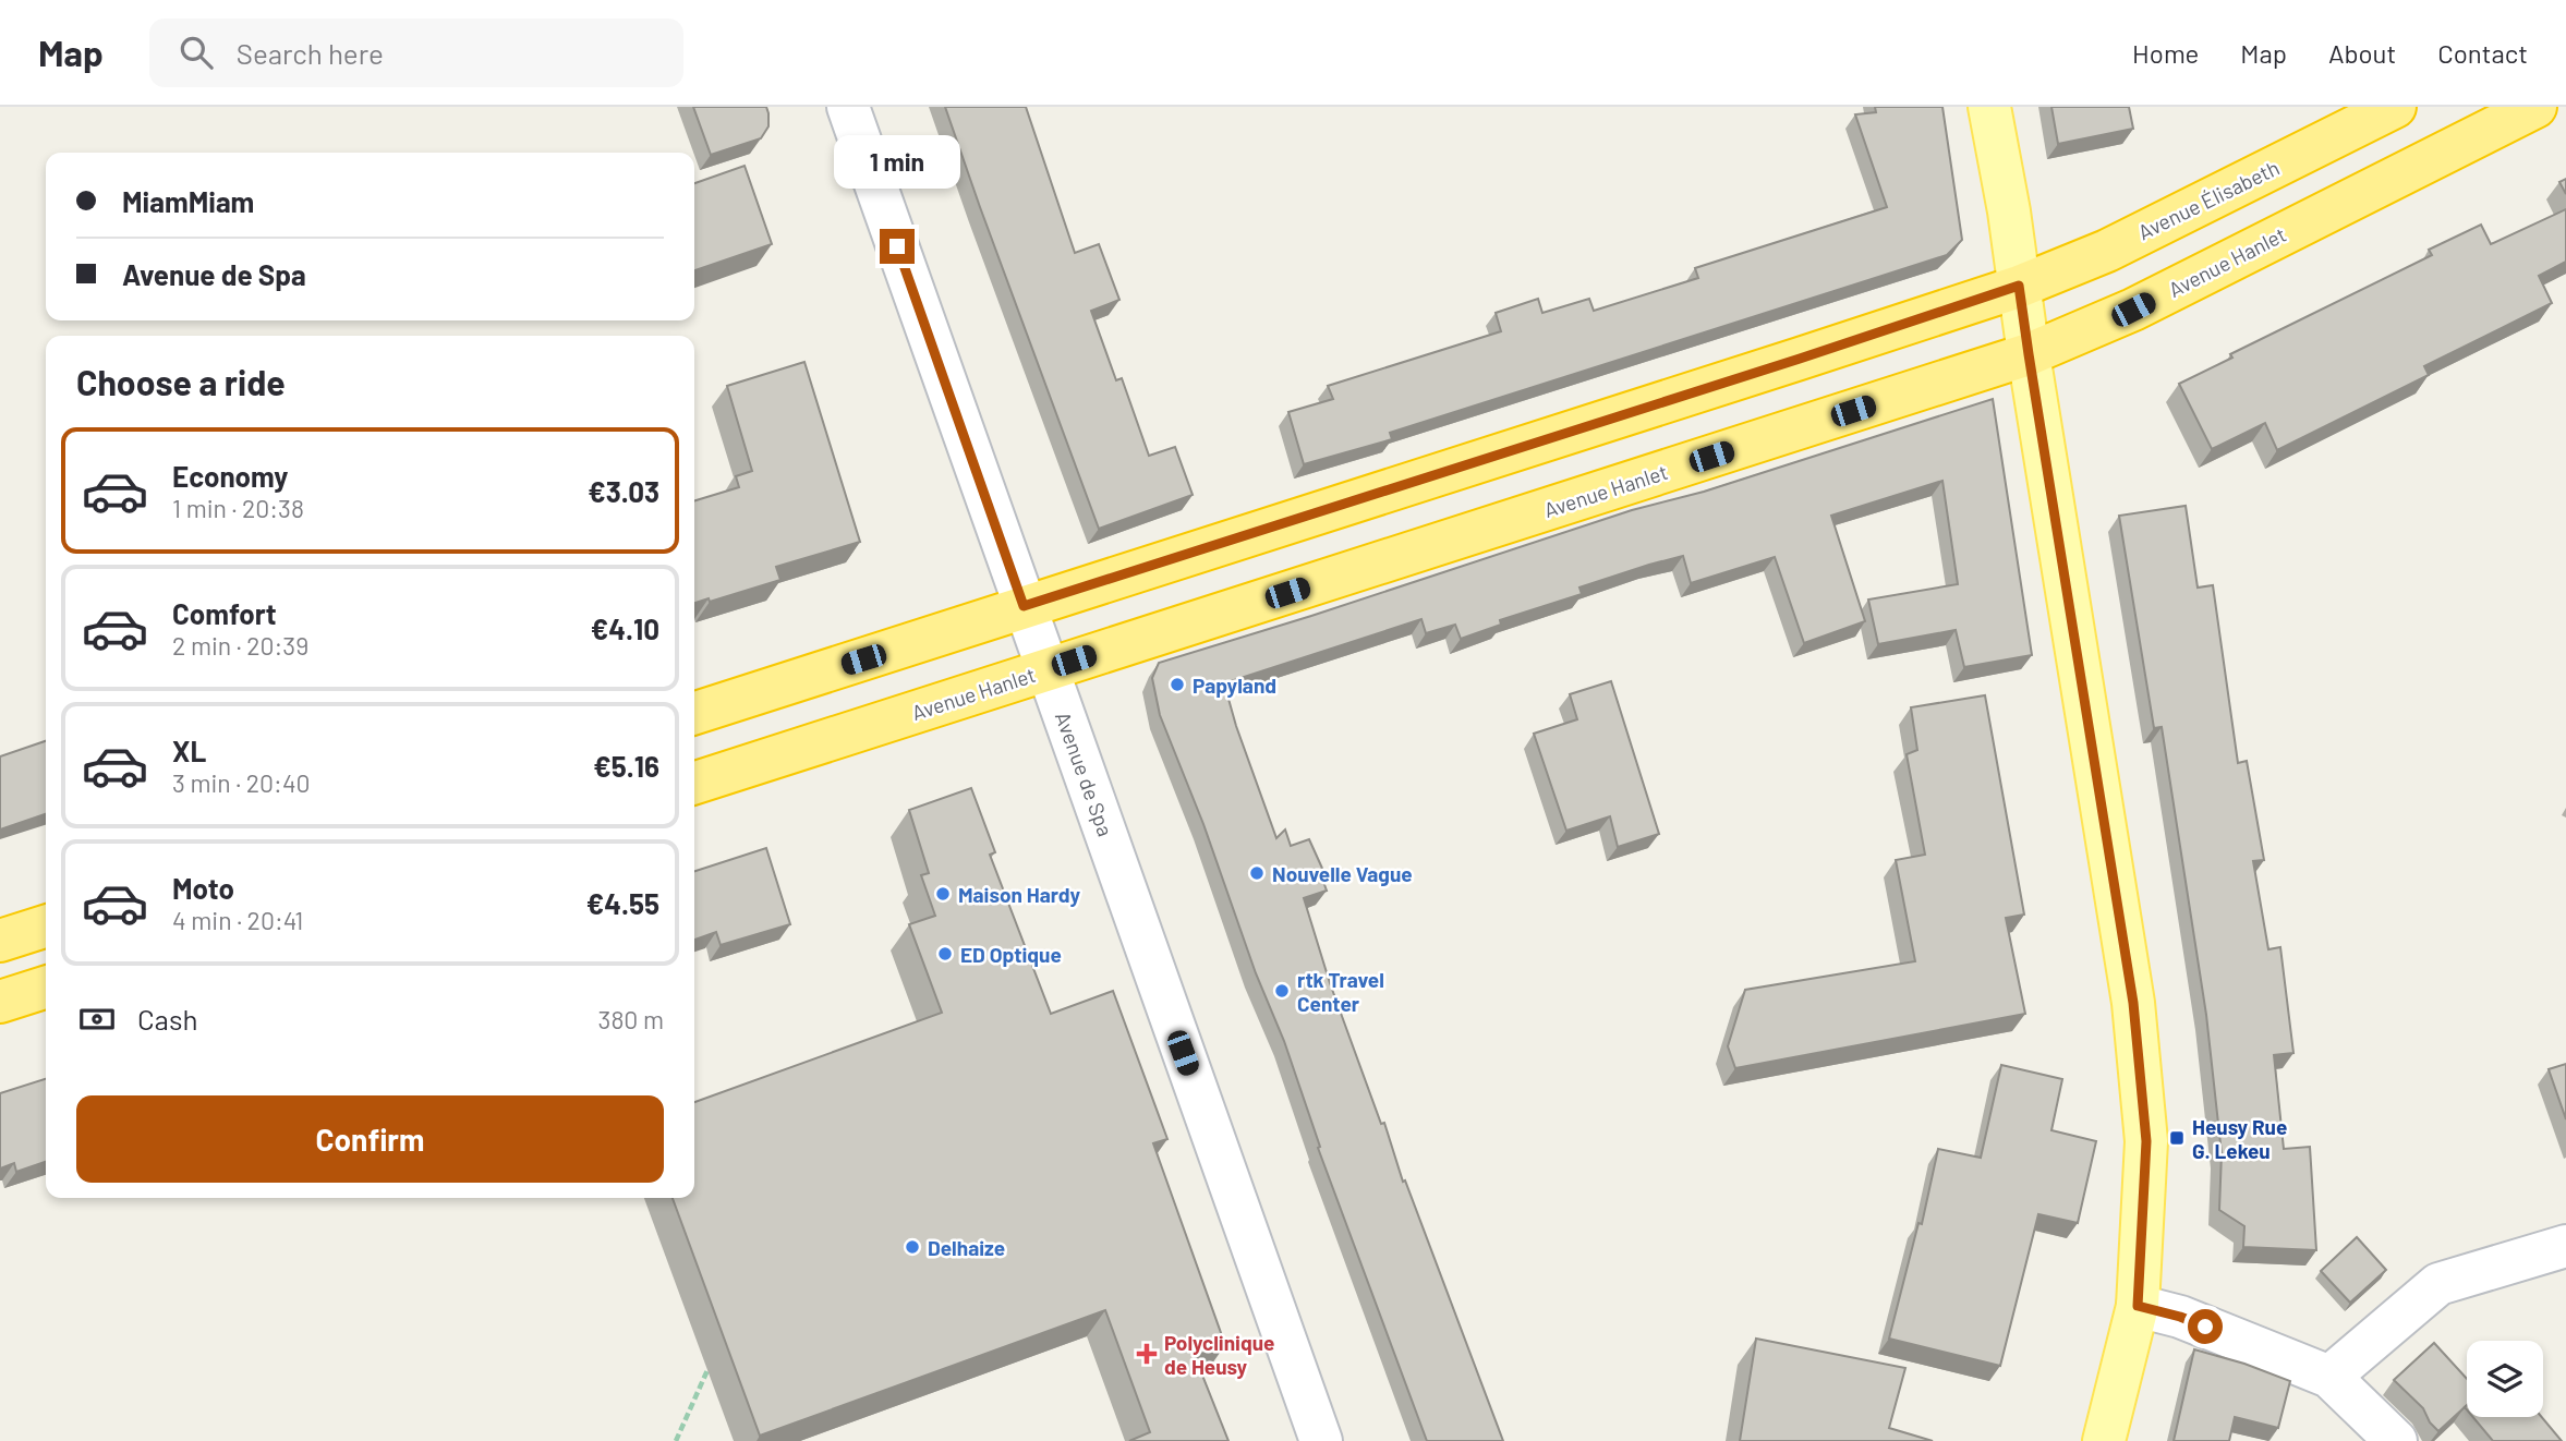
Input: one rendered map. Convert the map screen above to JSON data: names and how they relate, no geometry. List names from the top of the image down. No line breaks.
{"streets":{"highway":["Avenue Élisabeth","Avenue Hanlet"],"street":["Avenue de Spa"]},"crossings":[["Avenue Hanlet","Avenue de Spa"]],"places":{"other":["Papyland","Nouvelle Vague","Maison Hardy","ED Optique","rtk Travel Center","Delhaize"],"transit":["Heusy Rue G. Lekeu"],"health":["Polyclinique de Heusy"]},"page":{"header":"Map","search":"Search here","nav":["Home","Map","About","Contact"],"bubble":"1 min","banner":["MiamMiam","Avenue de Spa"],"heading":"Choose a ride","list":[{"name":"Economy","note":"1 min · 20:38","value":"€3.03"},{"name":"Comfort","note":"2 min · 20:39","value":"€4.10"},{"name":"XL","note":"3 min · 20:40","value":"€5.16"},{"name":"Moto","note":"4 min · 20:41","value":"€4.55"}],"pay":["Cash","380 m"],"buttons":"Confirm"}}
